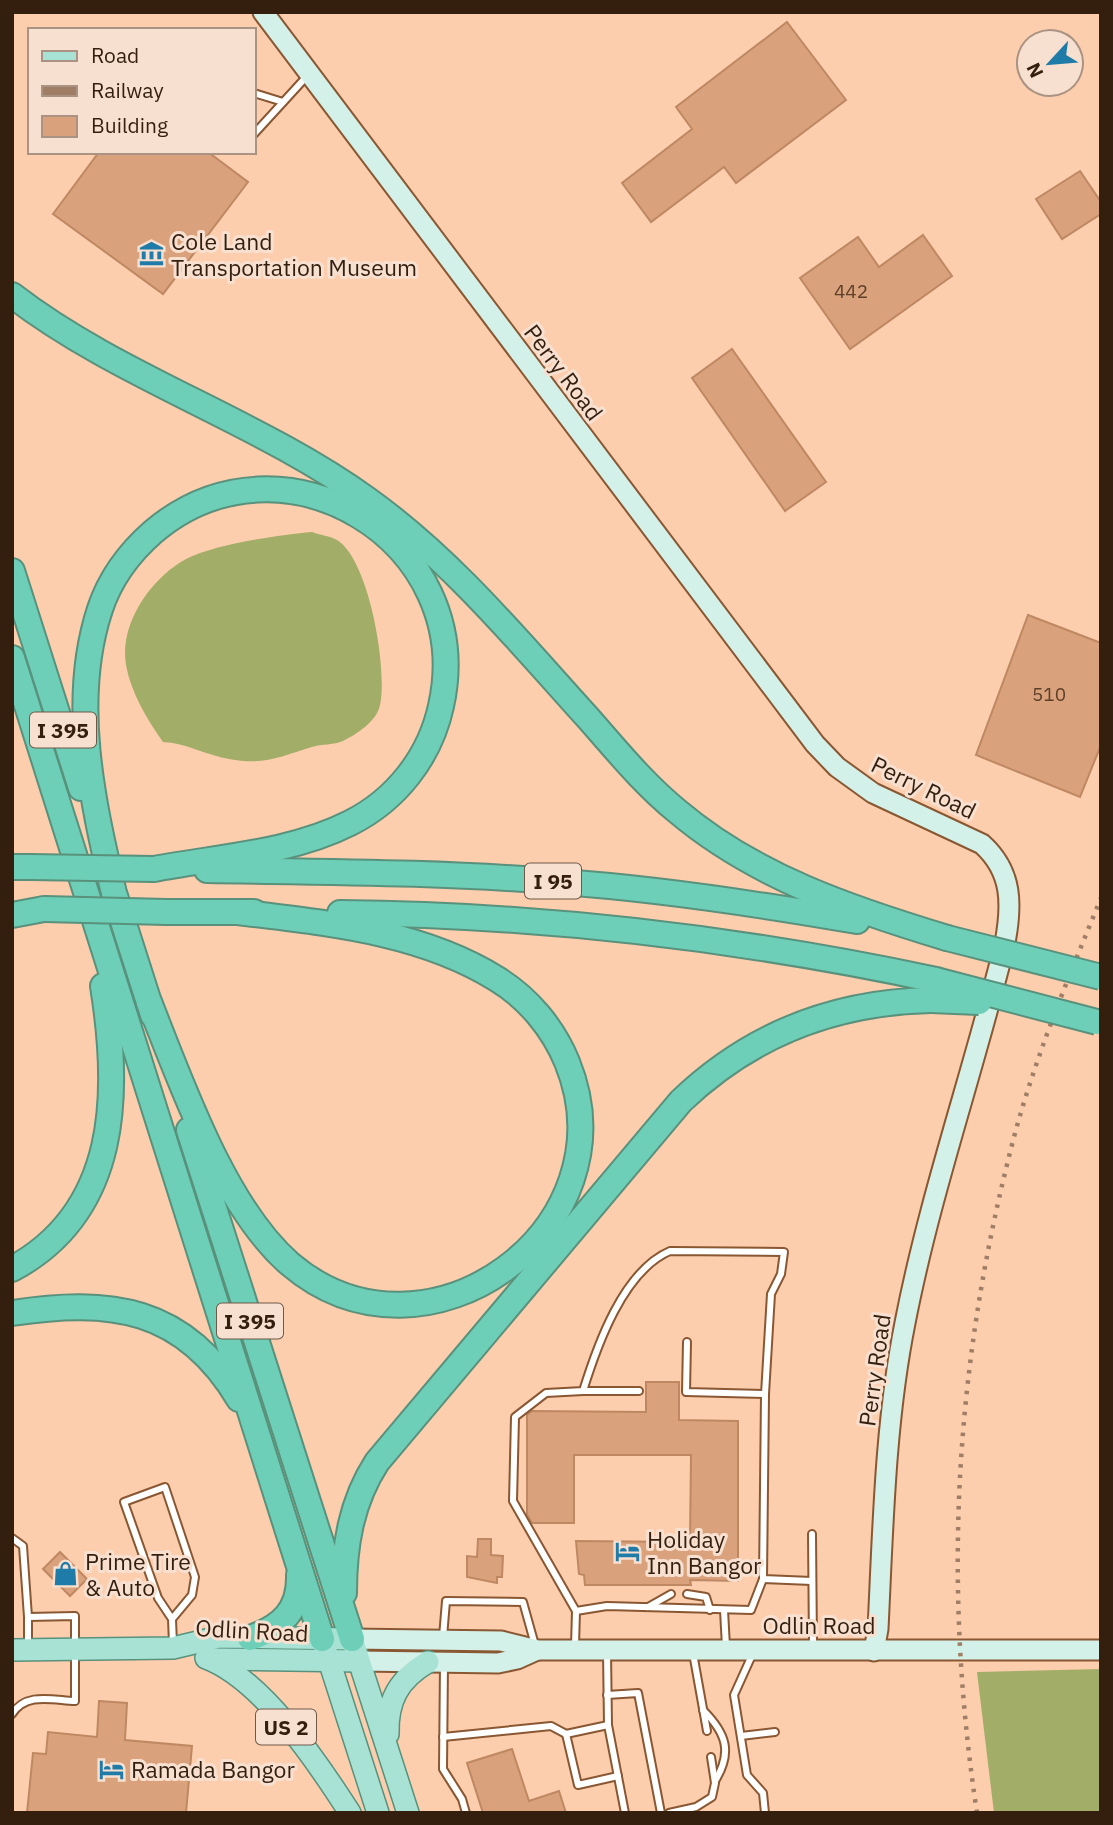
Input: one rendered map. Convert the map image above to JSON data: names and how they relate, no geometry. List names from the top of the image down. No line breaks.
{"streets":{"highway":["I 395","I 95"],"main road":["Odlin Road","US 2"],"street":["Perry Road"]},"crossings":[["Perry Road","Odlin Road"],["I 395","Odlin Road"],["Odlin Road","US 2"]],"places":{"museum":["Cole Land Transportation Museum"],"hotel":["Holiday Inn Bangor","Ramada Bangor"],"shop":["Prime Tire & Auto"]},"house_numbers":["442","510"],"legend":["Road","Railway","Building"],"north":"bottom left"}
